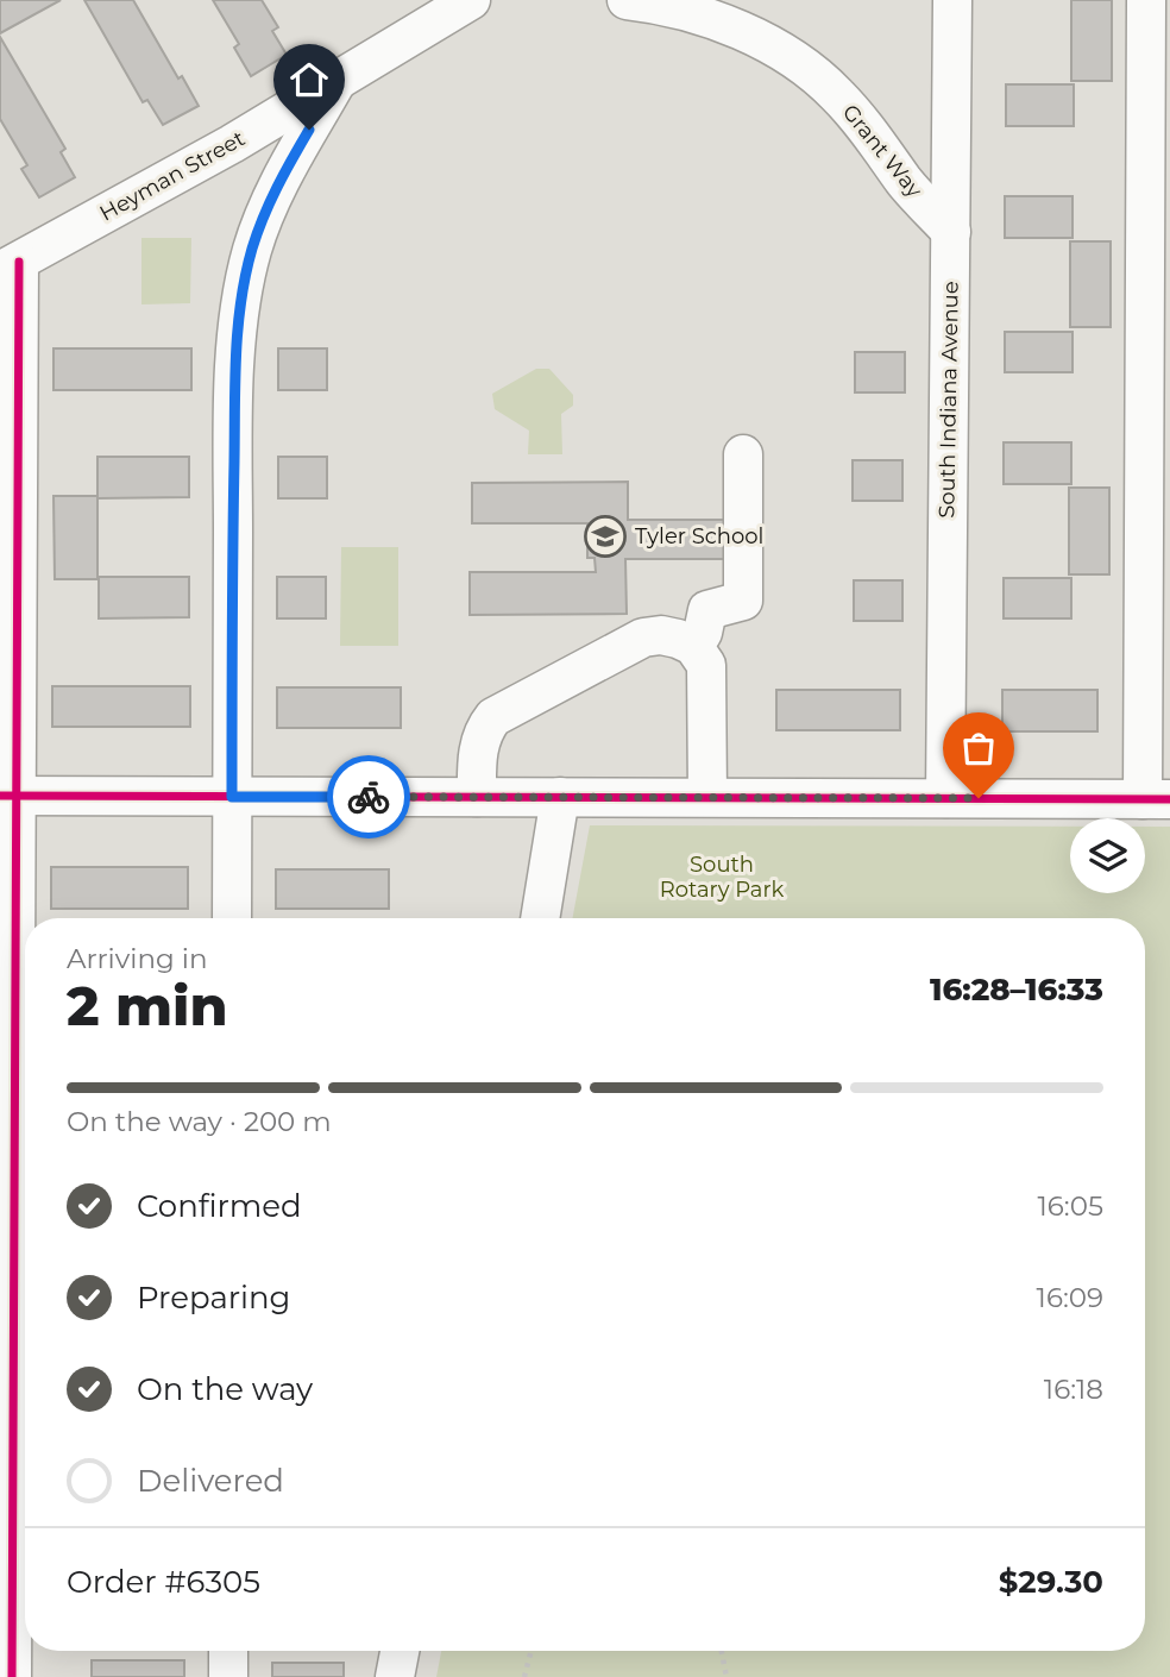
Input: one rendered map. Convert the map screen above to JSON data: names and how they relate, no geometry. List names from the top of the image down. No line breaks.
{"streets":{"street":["Grant Way","Heyman Street","South Indiana Avenue"]},"crossings":[["Grant Way","South Indiana Avenue"]],"parks":["South Rotary Park"],"places":{"school or university":["Tyler School"]},"page":{"heading":["2 min","Arriving in","16:28–16:33"],"panel":["Order #6305","$29.30"],"bar":"On the way · 200 m","list":[["Confirmed","16:05"],["Preparing","16:09"],["On the way","16:18"],"Delivered"]}}
